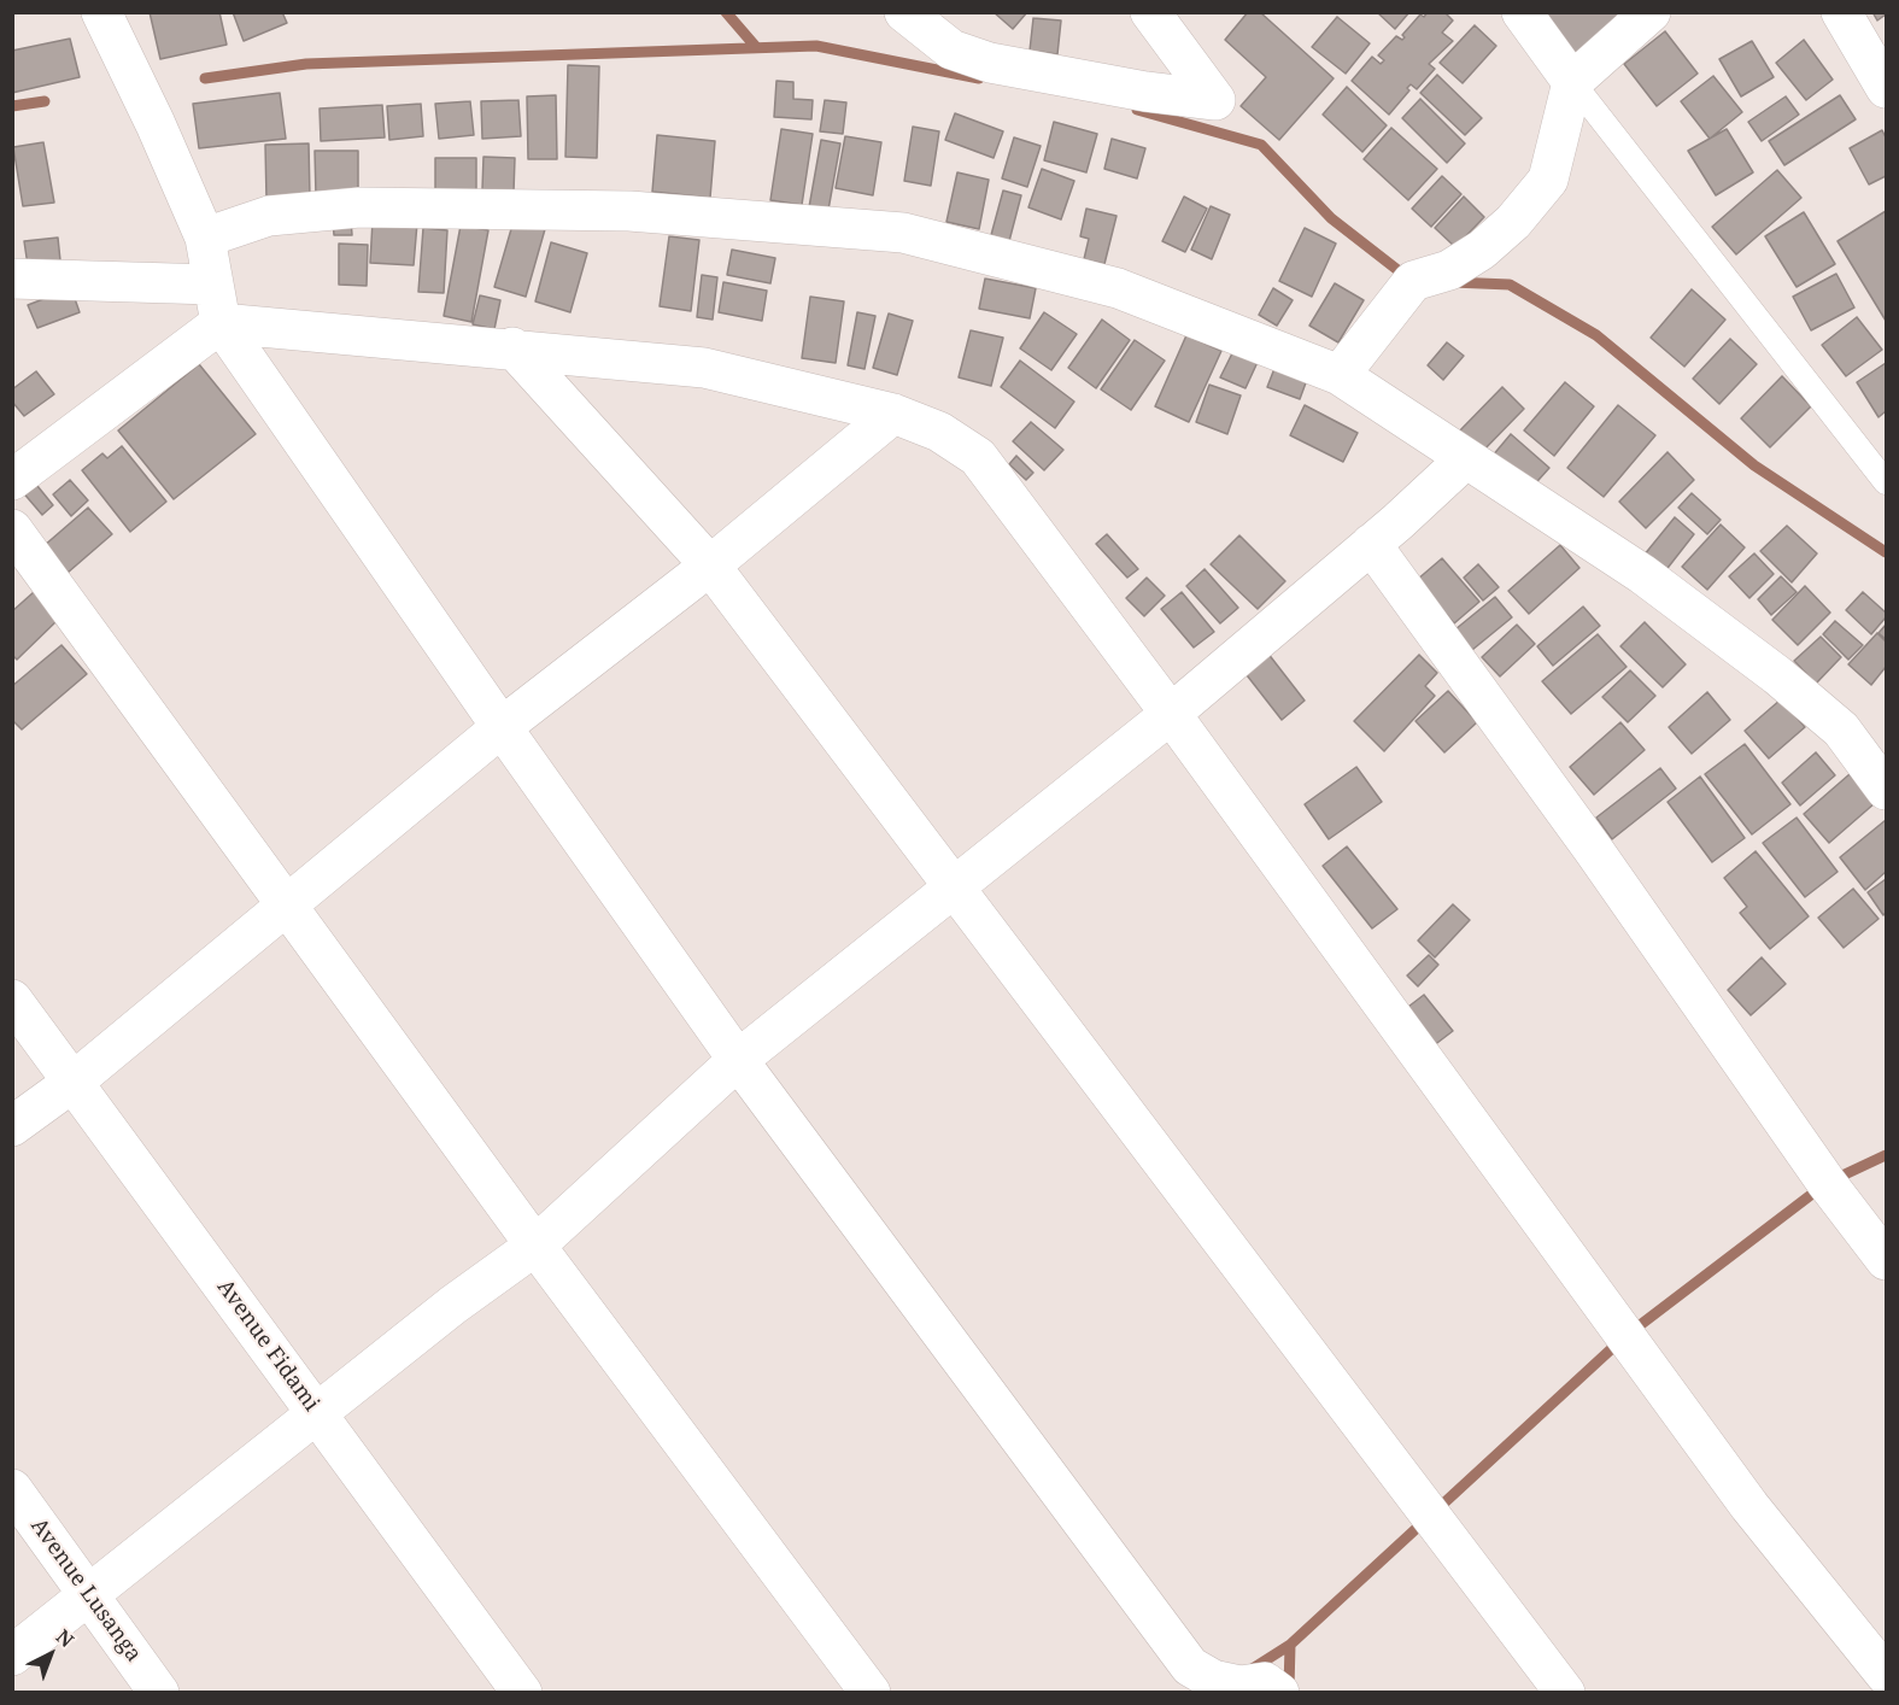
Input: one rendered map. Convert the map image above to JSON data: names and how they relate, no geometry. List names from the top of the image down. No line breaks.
{"streets":{"street":["Avenue Fidami","Avenue Lusanga"]},"north":"top right"}
